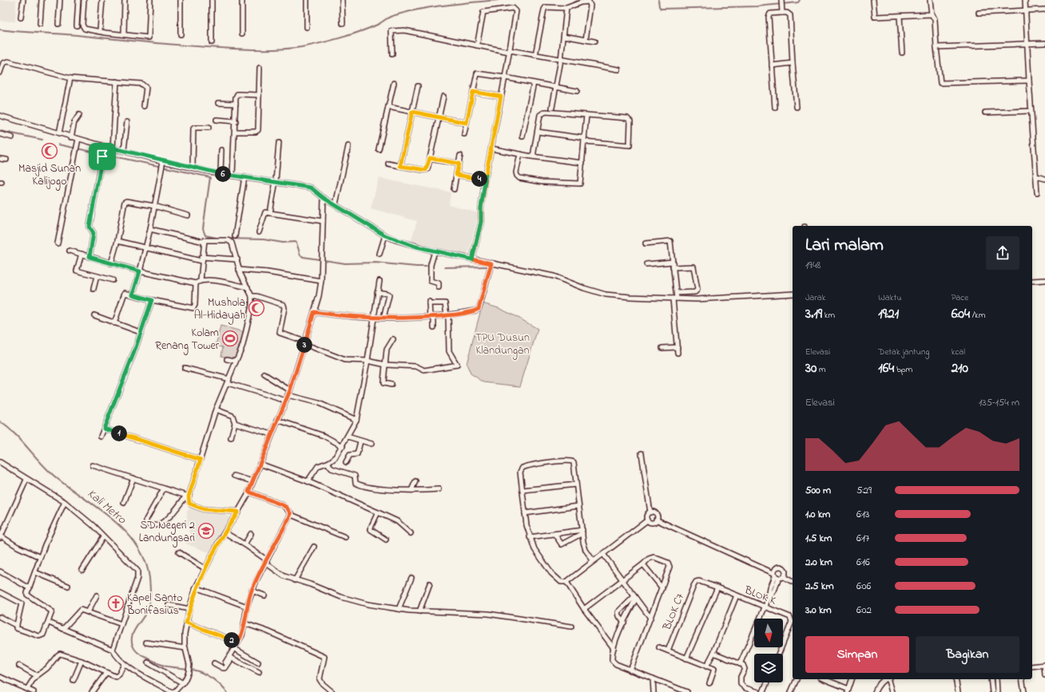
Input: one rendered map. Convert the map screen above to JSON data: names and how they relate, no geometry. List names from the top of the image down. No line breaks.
{"streets":{"street":["BLOK K","BLOK C7"]},"crossings":[["BLOK K","BLOK C7"]],"water":["Kali Metro"],"parks":["TPU Dusun Klandungan"],"places":{"mosque":["Masjid Sunan Kalijogo","Mushola Al-Hidayah"],"sports":["Kolam Renang Tower"],"school or university":["SD Negeri 2 Landungsari"],"church":["Kapel Santo Bonifasius"]},"north":"bottom","page":{"pins":["6","4","3","1","2"],"heading":["Lari malam","19:48"],"stats":[["Jarak","3.19 km"],["Waktu","19:21"],["Pace","6:04 /km"],["Elevasi","30 m"],["Detak jantung","164 bpm"],["kcal","210"]],"chart":["Elevasi","135–154 m"],"list":[{"name":"500 m","note":"5:29"},{"name":"1.0 km","note":"6:13"},{"name":"1.5 km","note":"6:17"},{"name":"2.0 km","note":"6:16"},{"name":"2.5 km","note":"6:06"},{"name":"3.0 km","note":"6:02"}],"buttons":["Simpan","Bagikan"]}}
